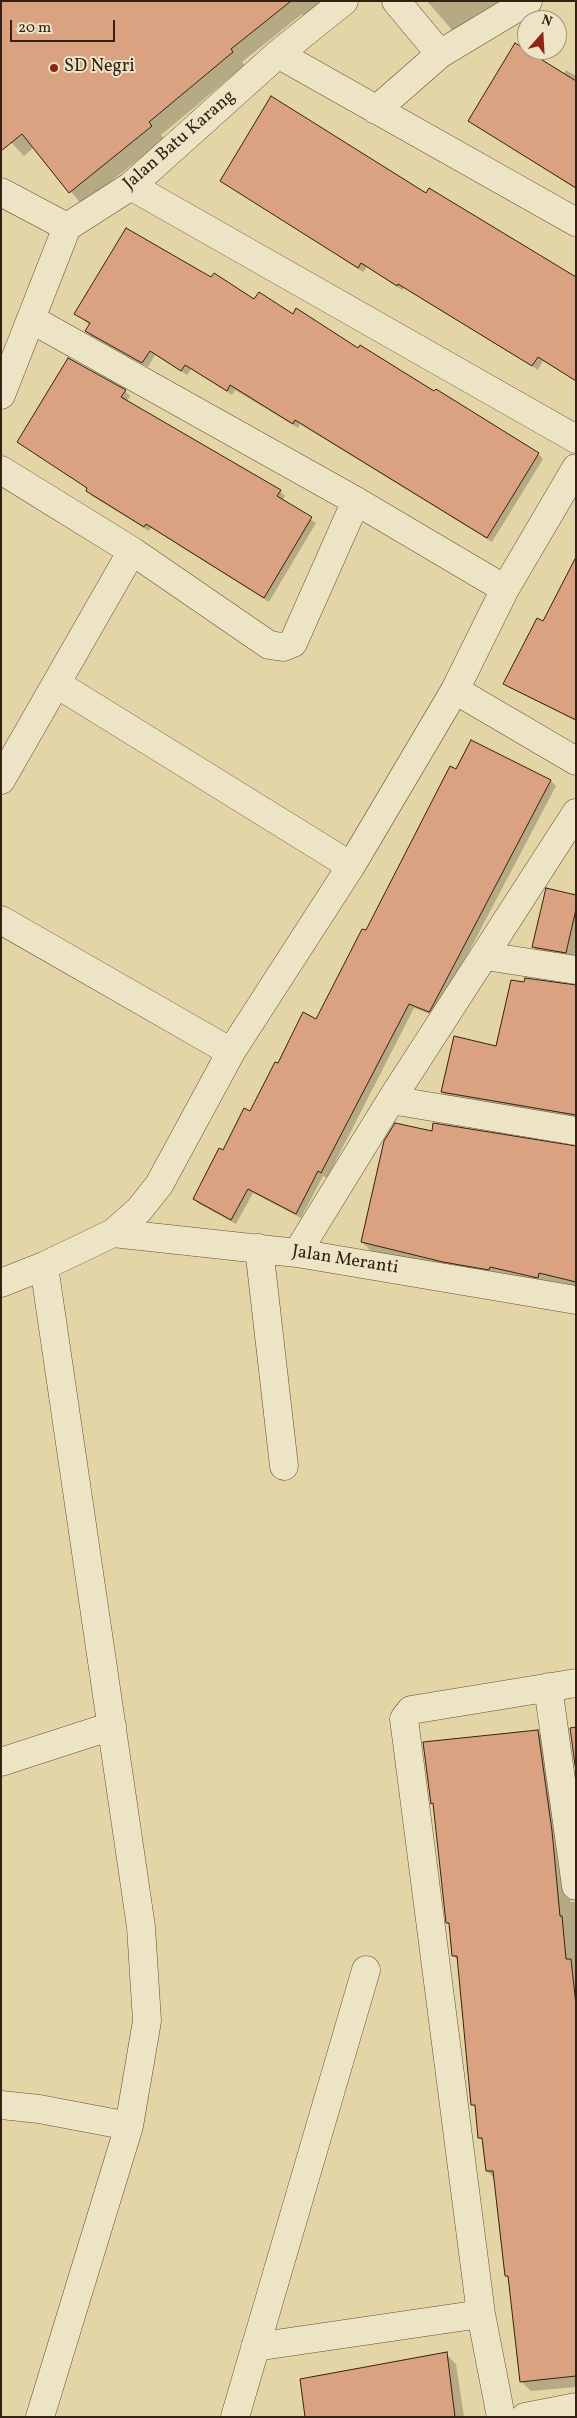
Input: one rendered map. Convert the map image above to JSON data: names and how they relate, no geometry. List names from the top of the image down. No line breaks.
{"streets":{"street":["Jalan Batu Karang","Jalan Meranti"]},"places":["SD Negri"],"scale_bar":"20 m","north":"top"}
